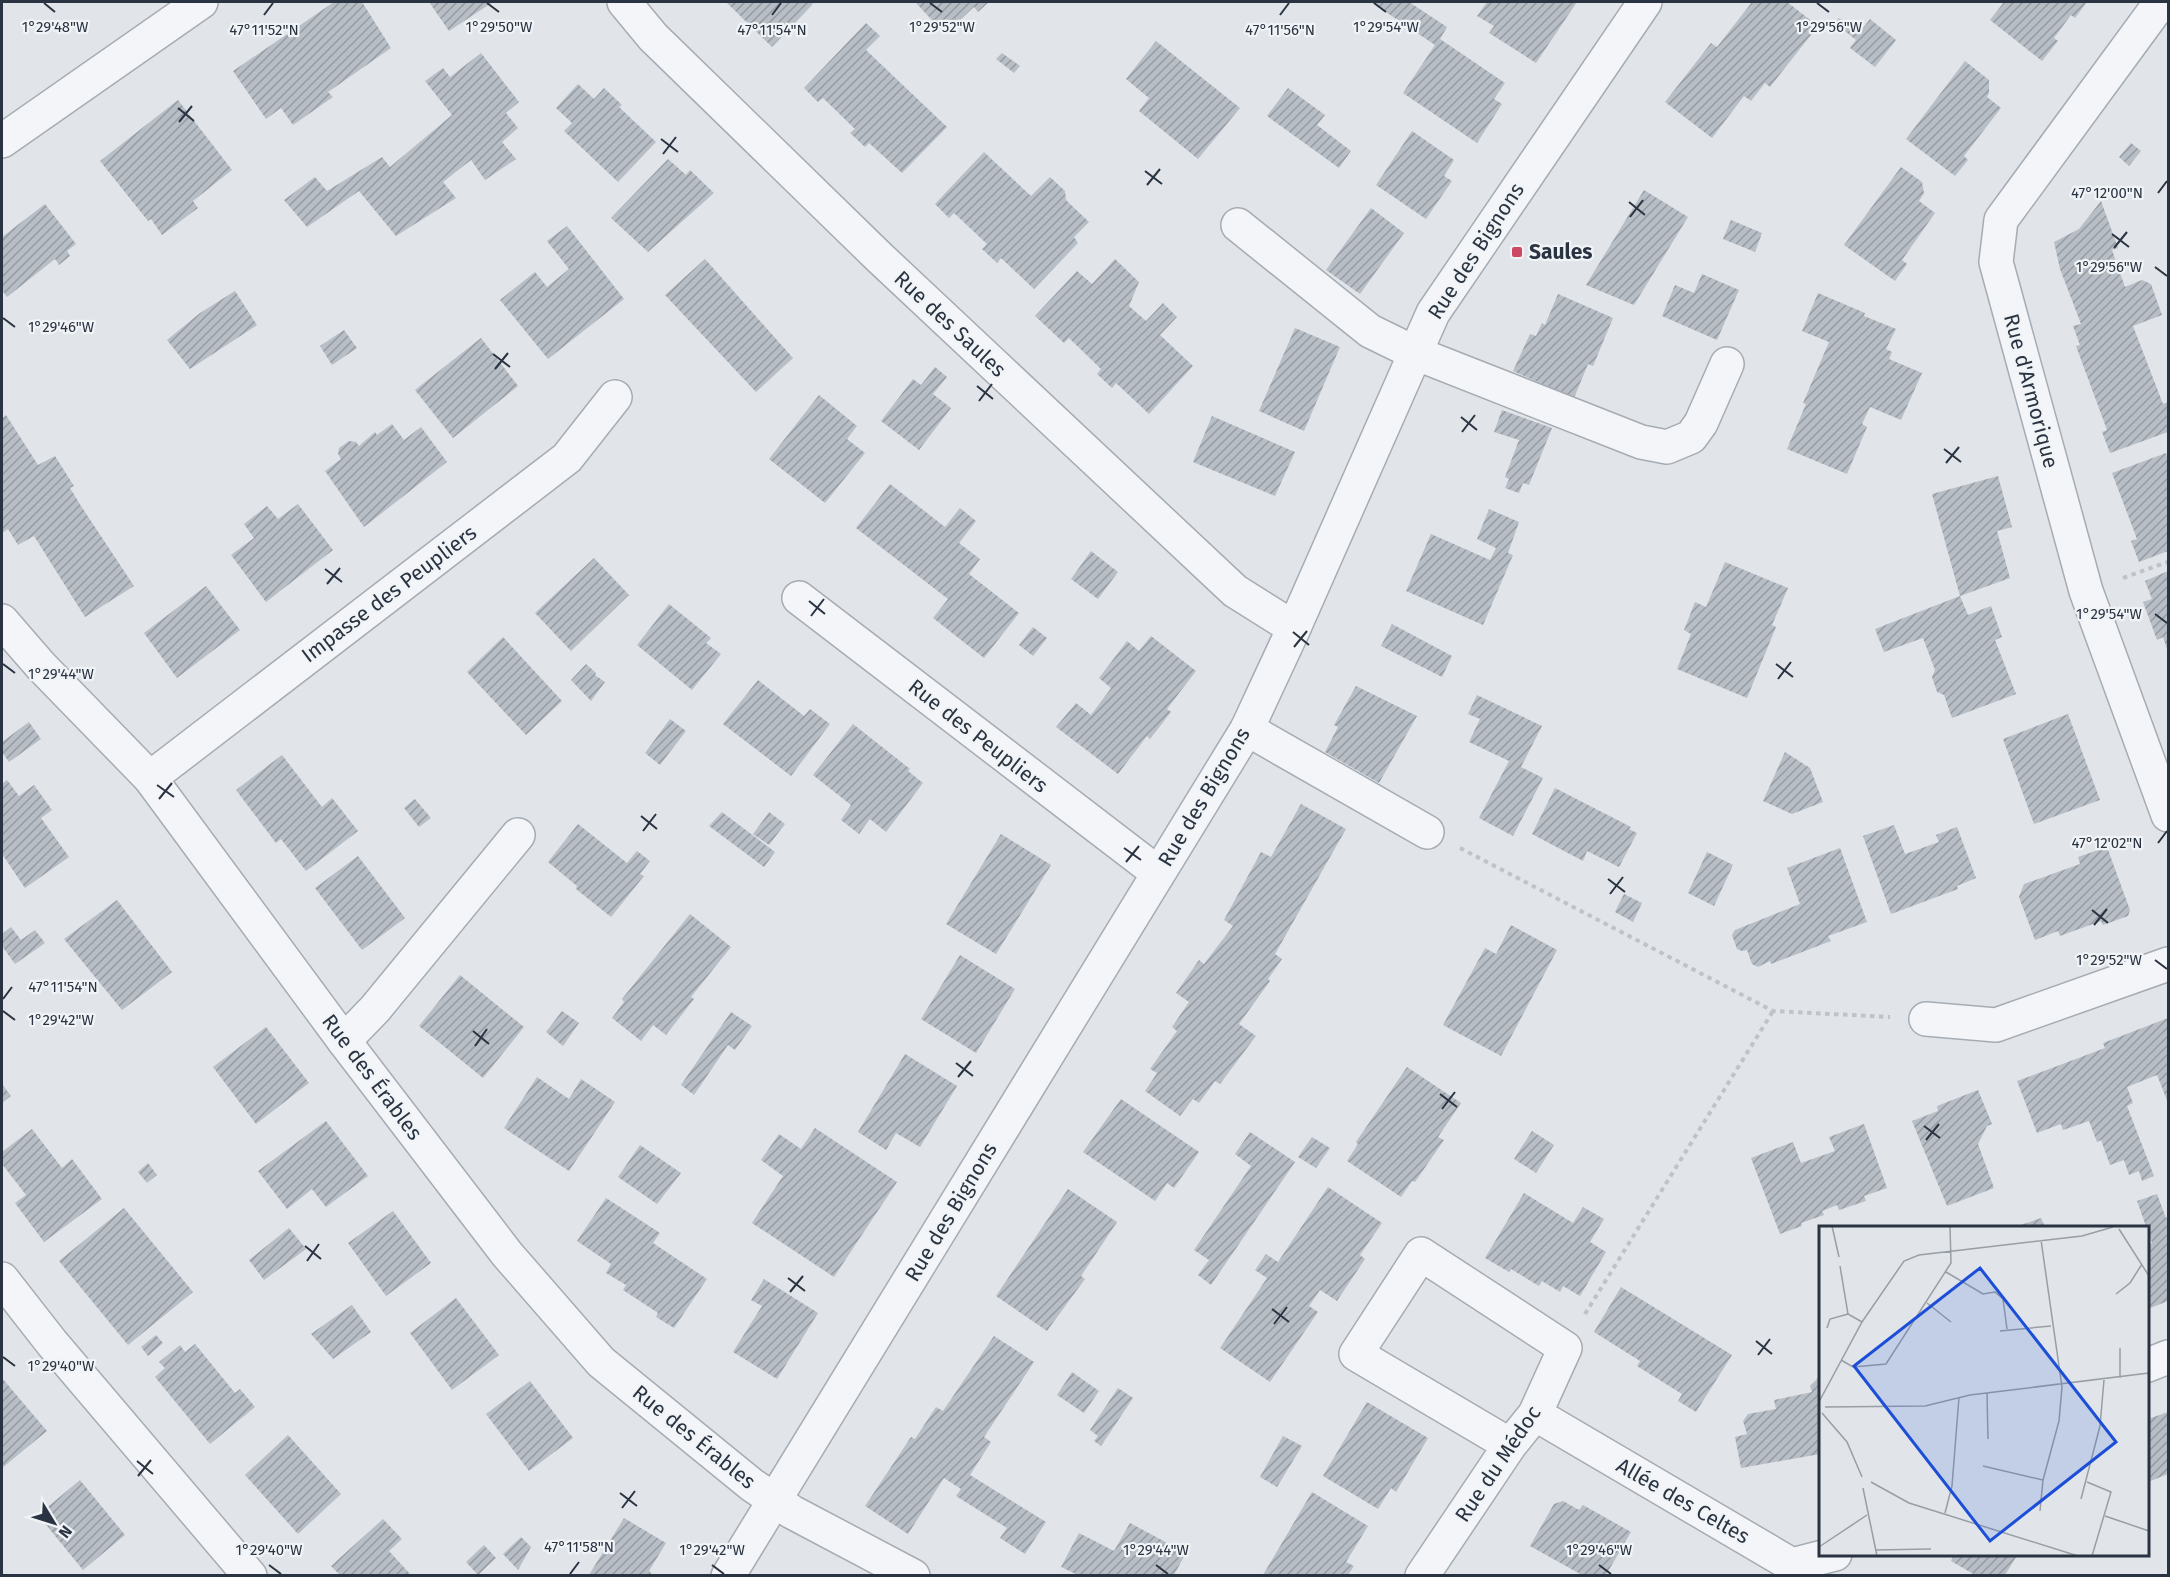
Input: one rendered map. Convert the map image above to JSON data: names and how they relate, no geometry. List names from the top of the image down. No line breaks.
{"streets":{"street":["Rue des Bignons","Rue des Saules","Rue d'Armorique","Impasse des Peupliers","Rue des Peupliers","Rue des Érables","Rue du Médoc","Allée des Celtes"]},"crossings":[["Rue des Bignons","Rue des Saules"],["Rue des Bignons","Rue des Peupliers"],["Rue des Bignons","Rue des Érables"],["Impasse des Peupliers","Rue des Érables"],["Rue du Médoc","Allée des Celtes"]],"places":{"transit":["Saules"]},"north":"bottom right","coordinates":["1°29'56\"W","1°29'48\"W","1°29'50\"W","1°29'52\"W","1°29'54\"W","47°11'52\"N","47°11'54\"N","47°11'56\"N","47°12'00\"N","1°29'46\"W","1°29'44\"W","47°12'02\"N","1°29'42\"W","1°29'40\"W","47°11'58\"N"]}
